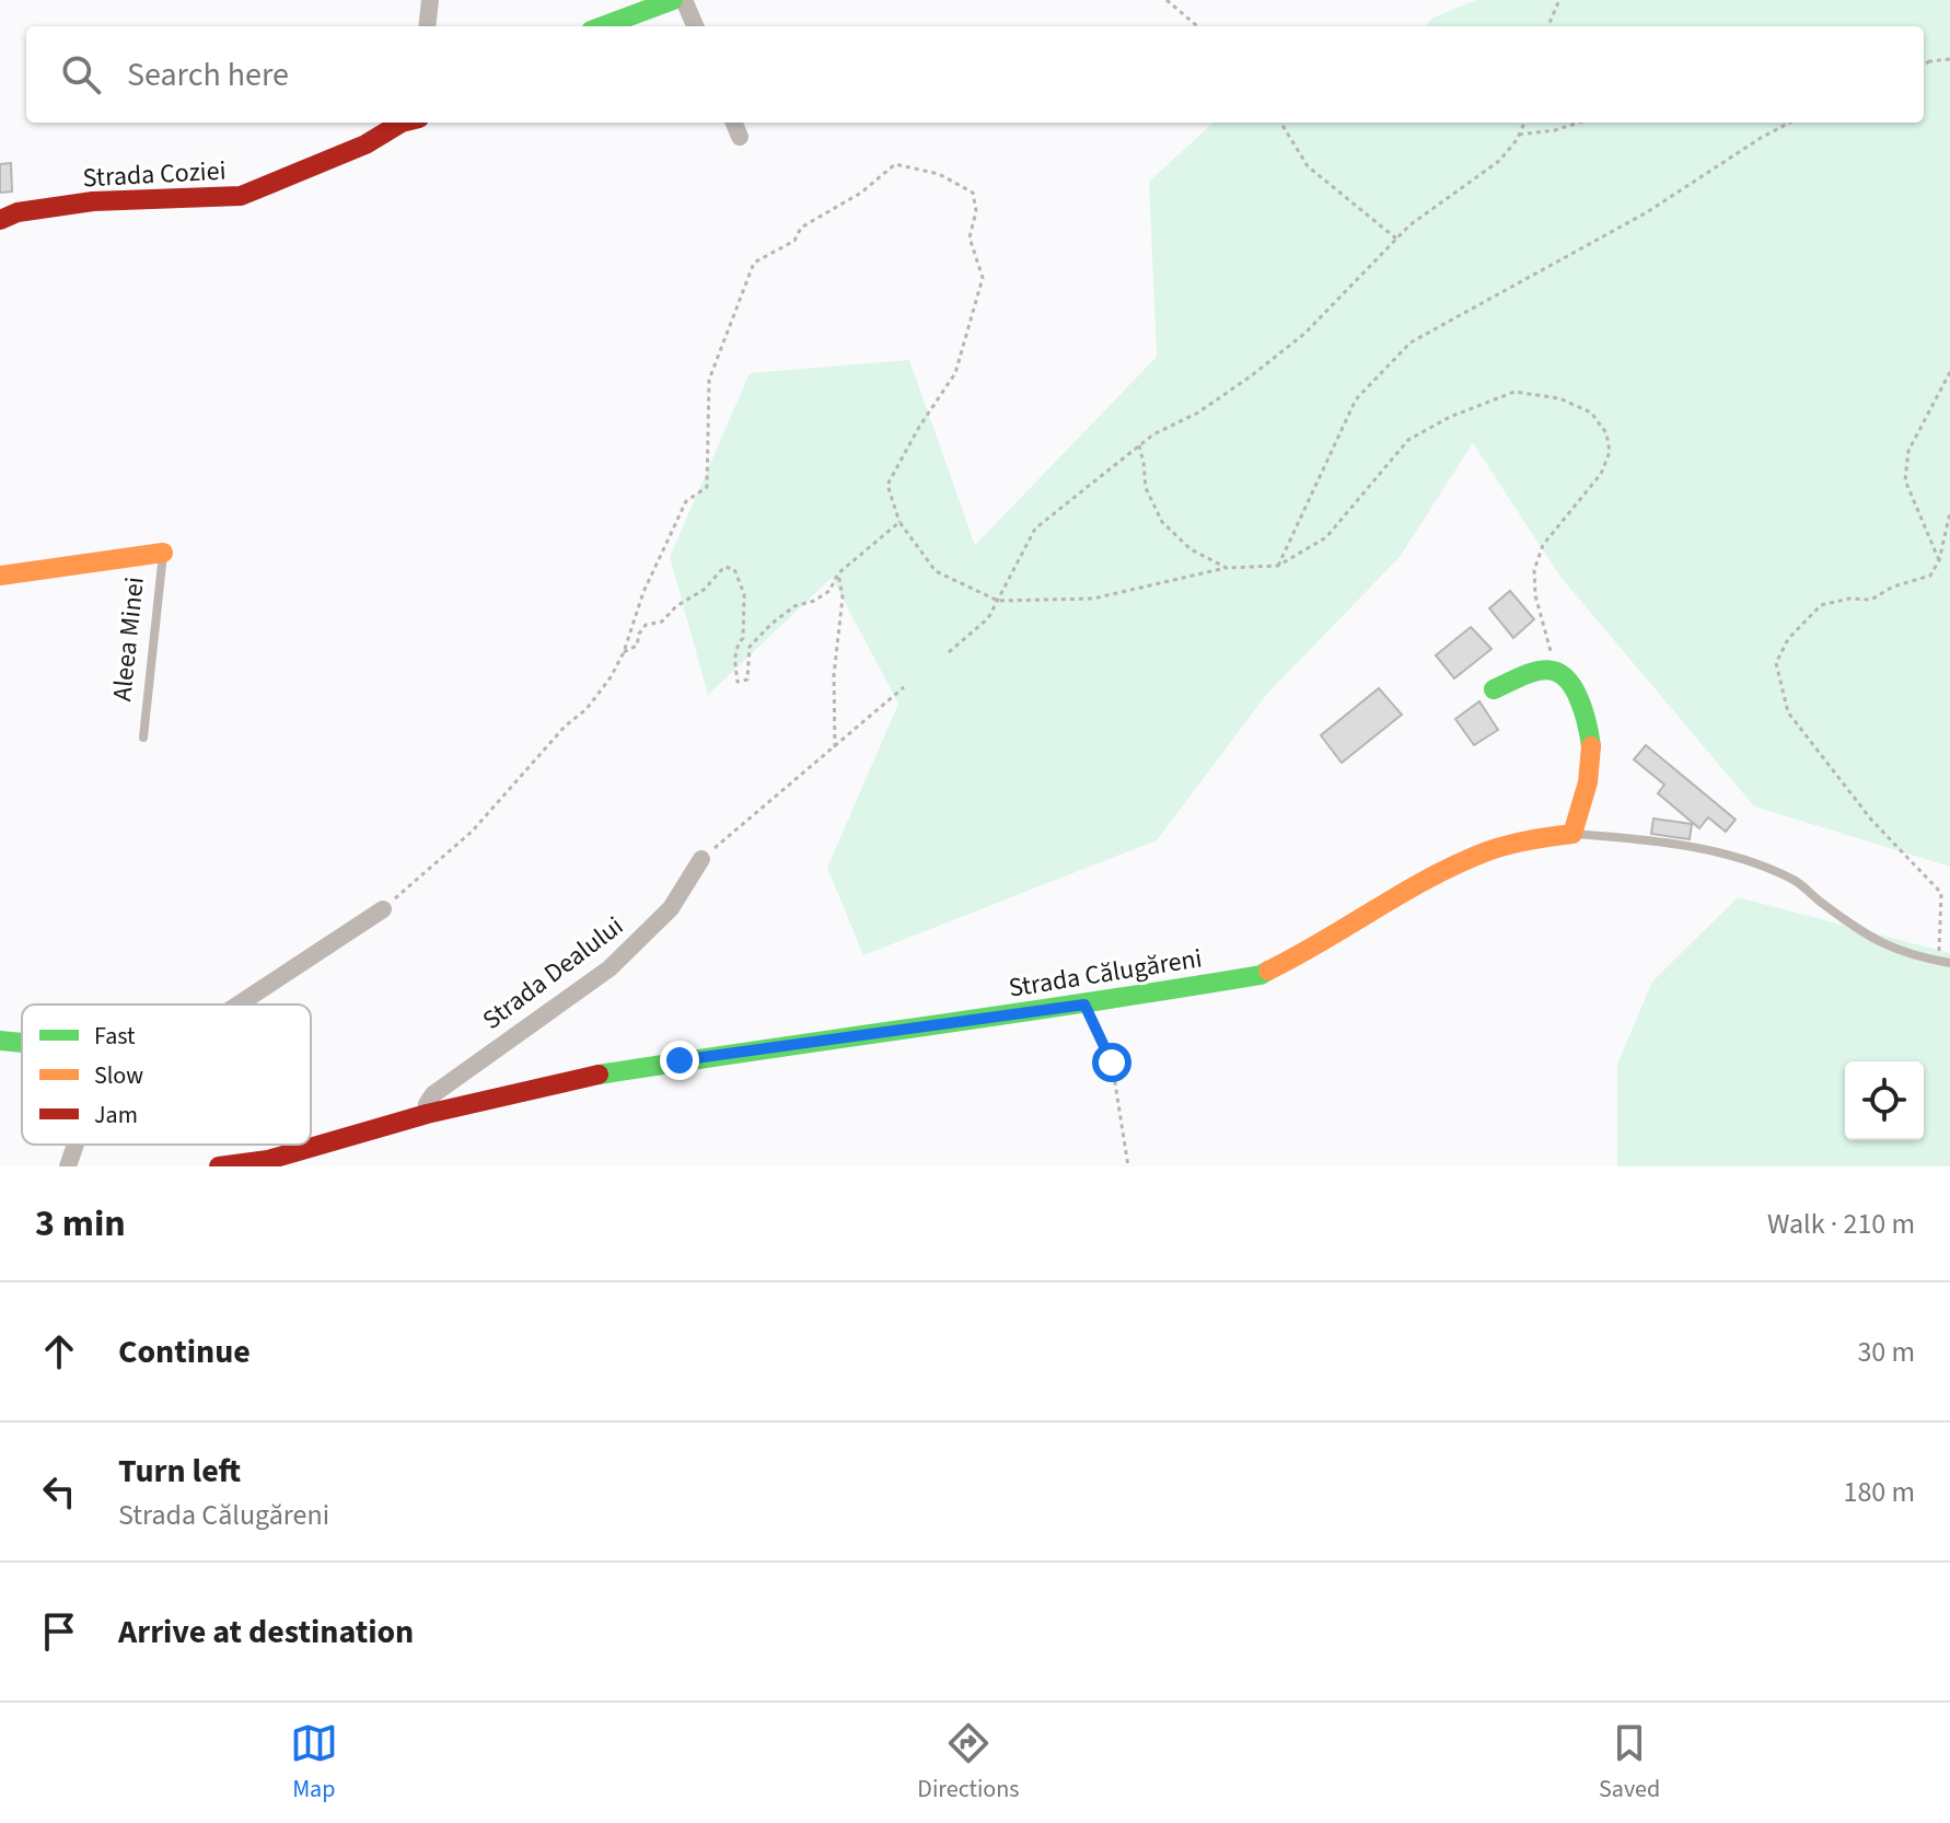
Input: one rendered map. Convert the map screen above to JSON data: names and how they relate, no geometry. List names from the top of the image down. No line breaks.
{"streets":{"street":["Strada Coziei","Aleea Minei","Strada Dealului","Strada Călugăreni"]},"crossings":[["Strada Dealului","Strada Călugăreni"]],"legend":["Fast","Slow","Jam"],"page":{"search":"Search here","heading":["3 min","Walk · 210 m"],"list":[["Continue","30 m"],["Turn left","Strada Călugăreni","180 m"],"Arrive at destination"],"nav":["Map","Directions","Saved"]}}
